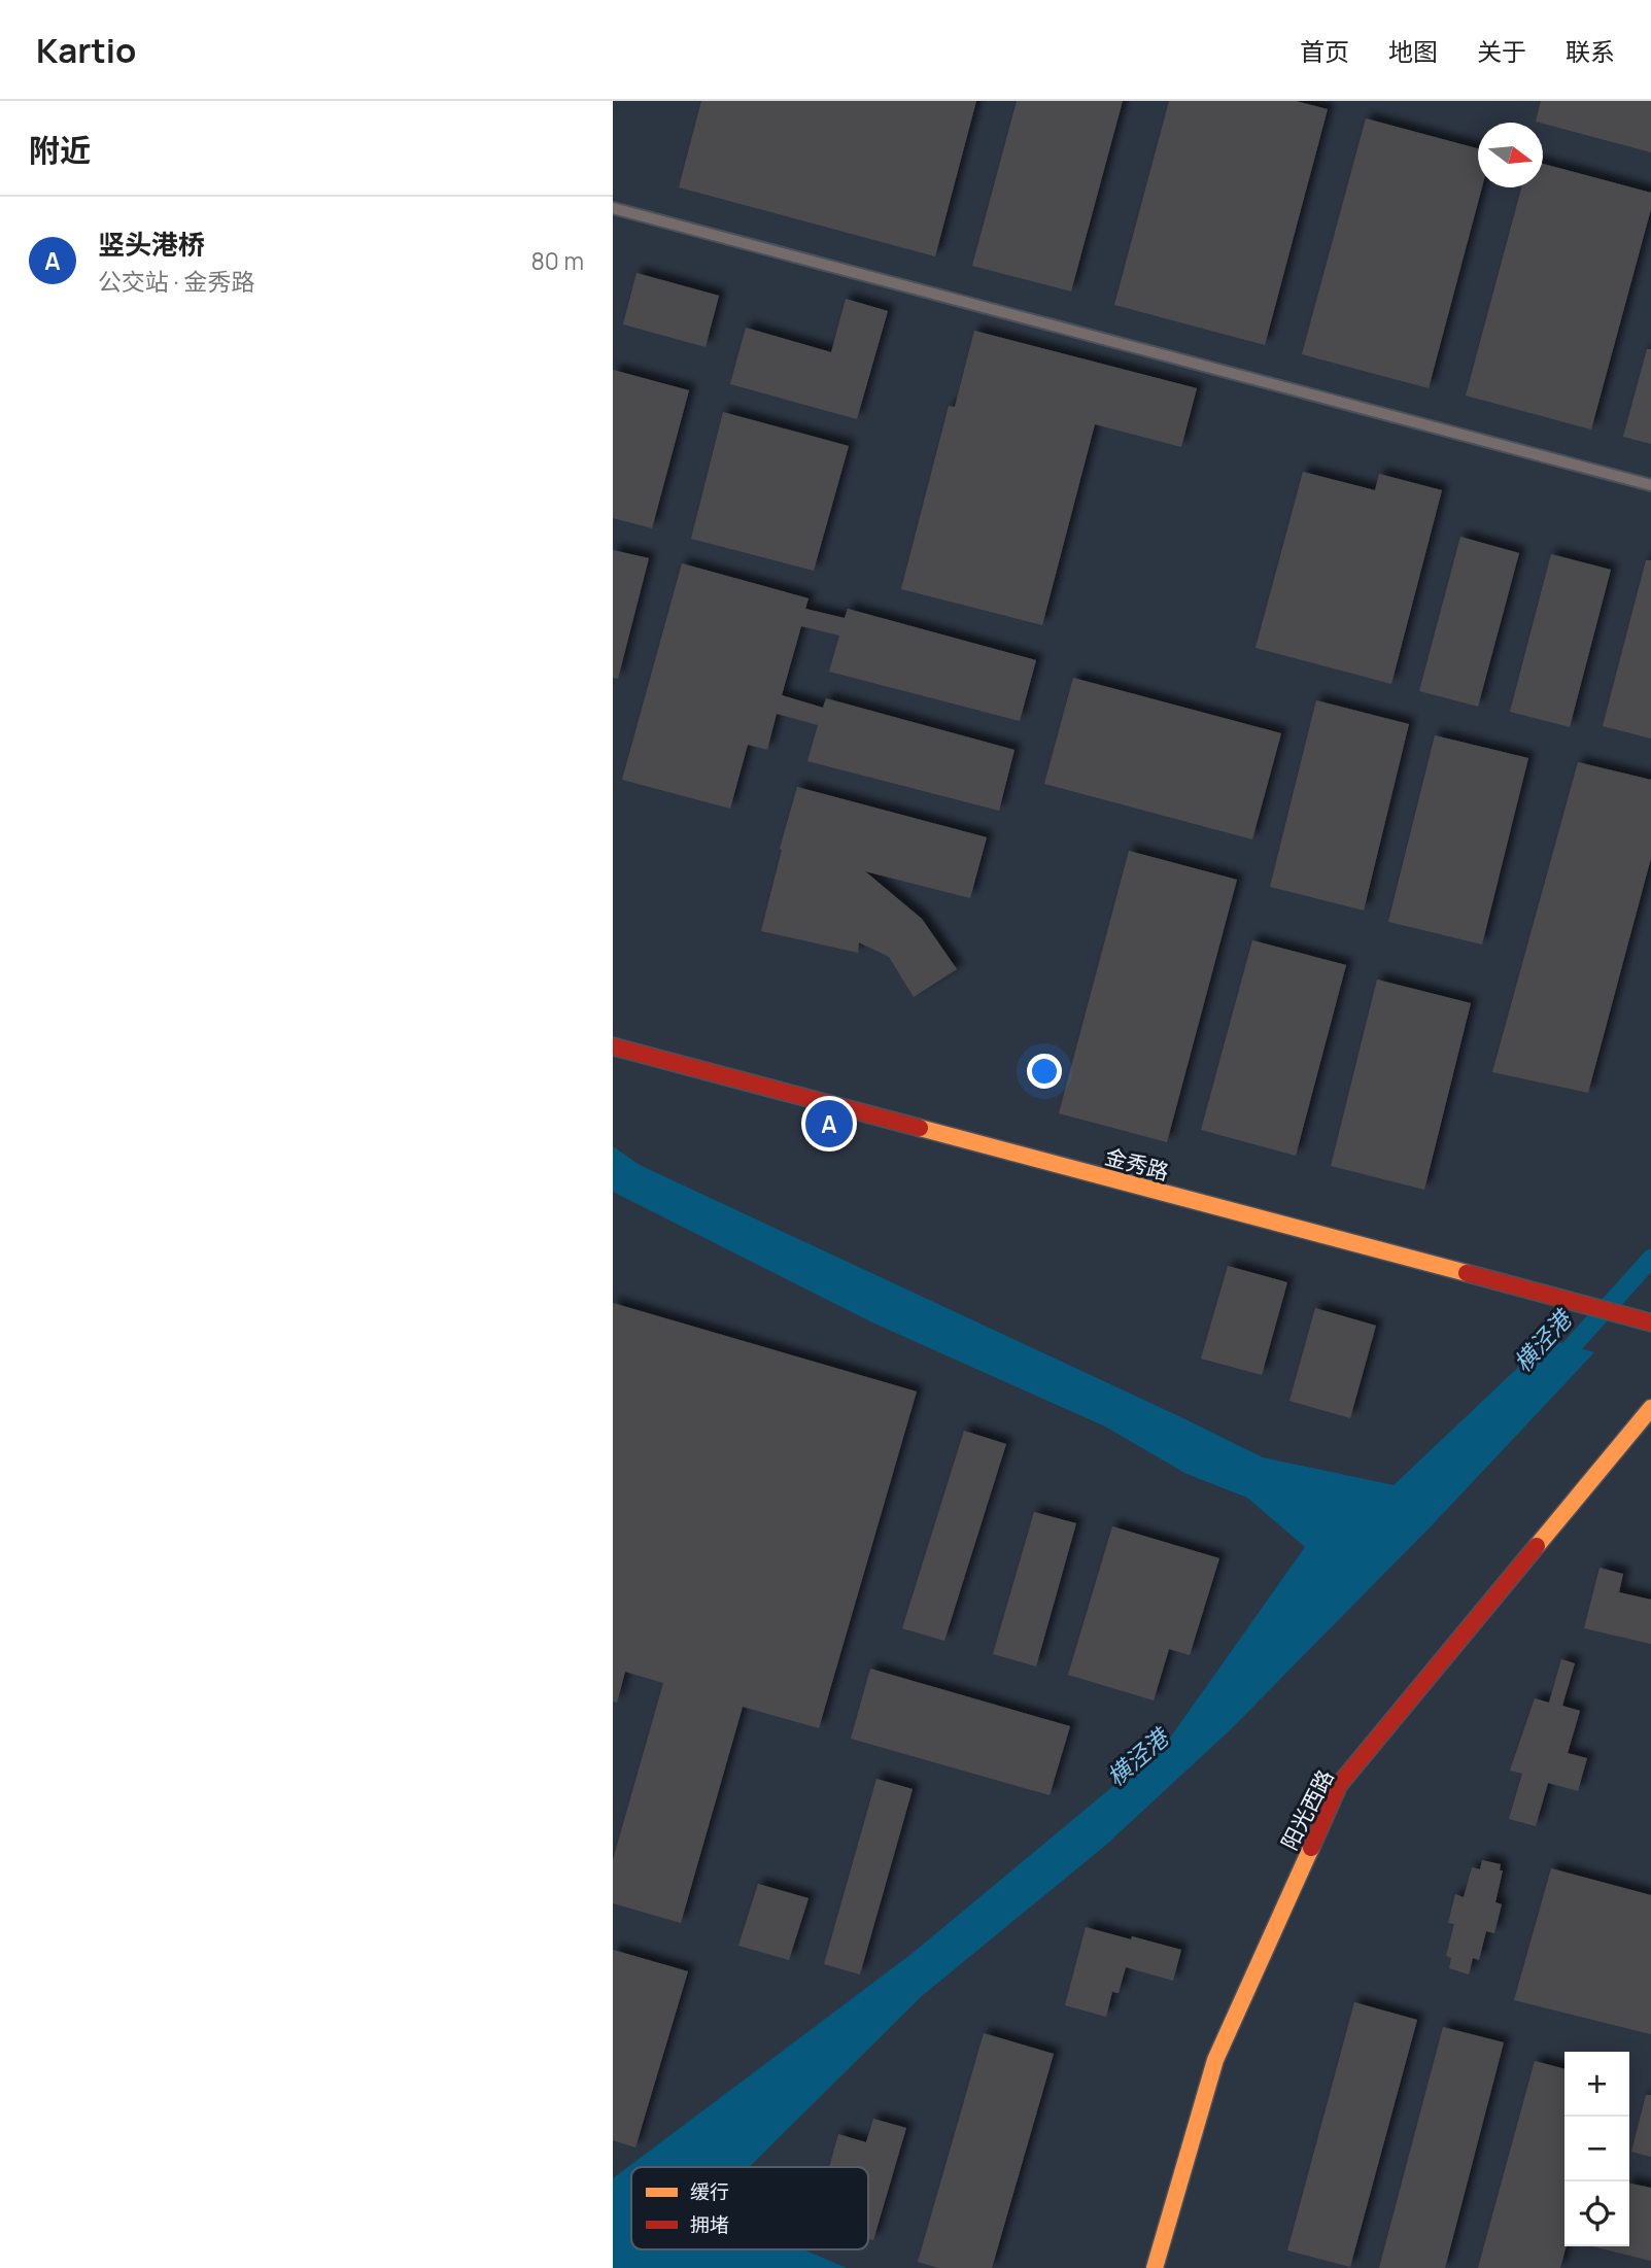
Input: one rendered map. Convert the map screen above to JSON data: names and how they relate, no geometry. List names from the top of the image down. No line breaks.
{"streets":{"street":["金秀路","阳光西路"]},"water":["横泾港"],"legend":["缓行","拥堵"],"north":"right","page":{"header":"Kartio","nav":["首页","地图","关于","联系"],"heading":"附近","list":[{"mark":"A","name":"竖头港桥","note":"公交站 · 金秀路","value":"80 m"}],"pins":"A","map_buttons":["+","−"]}}
